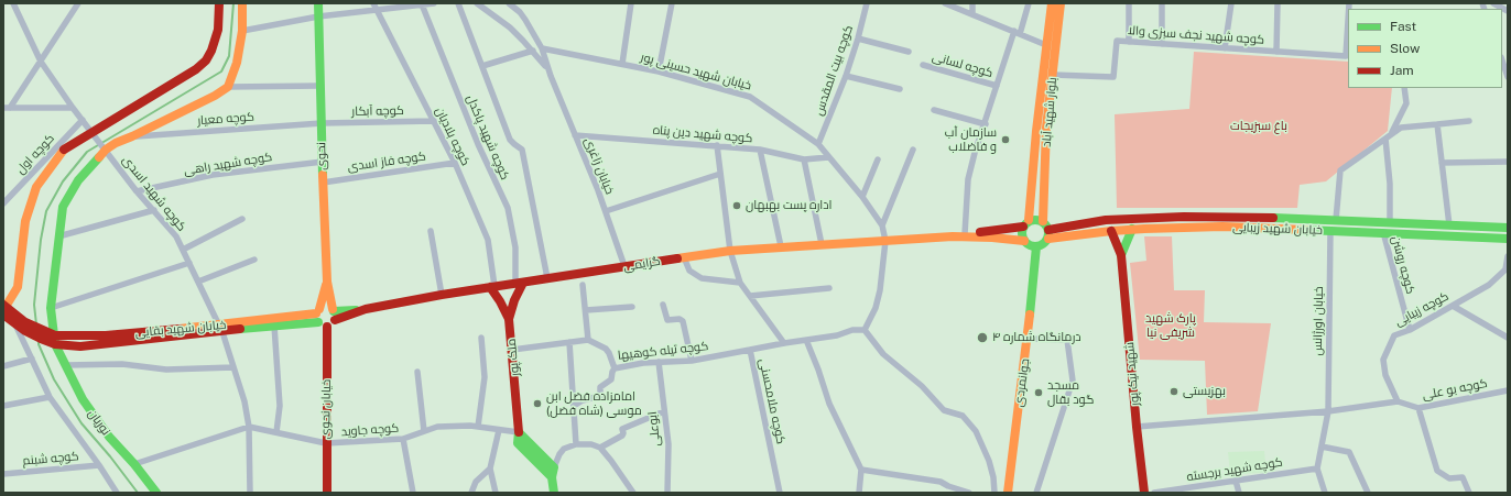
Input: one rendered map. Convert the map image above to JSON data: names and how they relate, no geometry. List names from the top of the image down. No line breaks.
{"streets":{"main road":["بلوار شهید آباد","نحوی","خیابان شهید زیبایی","گرایمی","خیابان شهید بقایی","ملک پور","شهید نیک پور","جوانمردی","خیابان نحوی","نوریان"],"street":["کوچه شهید نجف سبزی والا","کوچه لسانی","کوچه بیت المقدس","خیابان شهید حسینی پور","کوچه آبکار","کوچه معیار","کوچه شهید دین پناه","کوچه بلادیان","کوچه شهید پاکدل","کوچه اول","کوچه فاز اسدی","کوچه شهید راهی","خیابان زاغری","کوچه شهید اسدی","کوچه روشن","کوچه زیبایی","خیابان اورژانس","کوچه تیله کوهیها","کوچه بو علی","کوچه ملامحسنی","ابوعلی","کوچه جاوید","کوچه شبنم","کوچه شهید برجسته"]},"crossings":[["کوچه شهید نجف سبزی والا","بلوار شهید آباد"],["کوچه بیت المقدس","خیابان شهید حسینی پور"],["خیابان شهید حسینی پور","کوچه شهید دین پناه"],["خیابان شهید حسینی پور","گرایمی"],["خیابان شهید حسینی پور","کوچه ملامحسنی"],["کوچه آبکار","کوچه معیار"],["کوچه آبکار","کوچه بلادیان"],["کوچه آبکار","نحوی"],["بلوار شهید آباد","خیابان شهید زیبایی"],["بلوار شهید آباد","جوانمردی"],["کوچه معیار","نحوی"],["کوچه شهید دین پناه","خیابان زاغری"],["کوچه بلادیان","کوچه فاز اسدی"],["کوچه بلادیان","گرایمی"],["کوچه بلادیان","ملک پور"],["کوچه شهید پاکدل","گرایمی"],["کوچه اول","کوچه شهید اسدی"],["نحوی","کوچه فاز اسدی"],["نحوی","کوچه شهید راهی"],["نحوی","گرایمی"],["کوچه شهید راهی","کوچه شهید اسدی"],["خیابان زاغری","گرایمی"],["کوچه شهید اسدی","خیابان شهید بقایی"],["کوچه شهید اسدی","نوریان"],["کوچه شهید اسدی","کوچه جاوید"],["خیابان شهید زیبایی","کوچه روشن"],["خیابان شهید زیبایی","خیابان اورژانس"],["خیابان شهید زیبایی","شهید نیک پور"],["خیابان شهید زیبایی","جوانمردی"],["گرایمی","ملک پور"],["کوچه روشن","کوچه زیبایی"],["کوچه زیبایی","کوچه بو علی"],["خیابان اورژانس","کوچه بو علی"],["خیابان اورژانس","کوچه شهید برجسته"],["خیابان شهید بقایی","نوریان"],["کوچه تیله کوهیها","کوچه ملامحسنی"],["کوچه تیله کوهیها","ابوعلی"],["ملک پور","کوچه جاوید"],["شهید نیک پور","کوچه بو علی"],["خیابان نحوی","کوچه جاوید"]],"parks":["باغ سبزیجات","پارک شهید شریفی نیا"],"places":["سازمان آب و فاضلاب","اداره پست بهبهان","درمانگاه شماره ۴","بهزیستی","مسجد گود بقال","امامزاده فضل ابن موسی (شاه فضل)"],"legend":["Fast","Slow","Jam"]}
